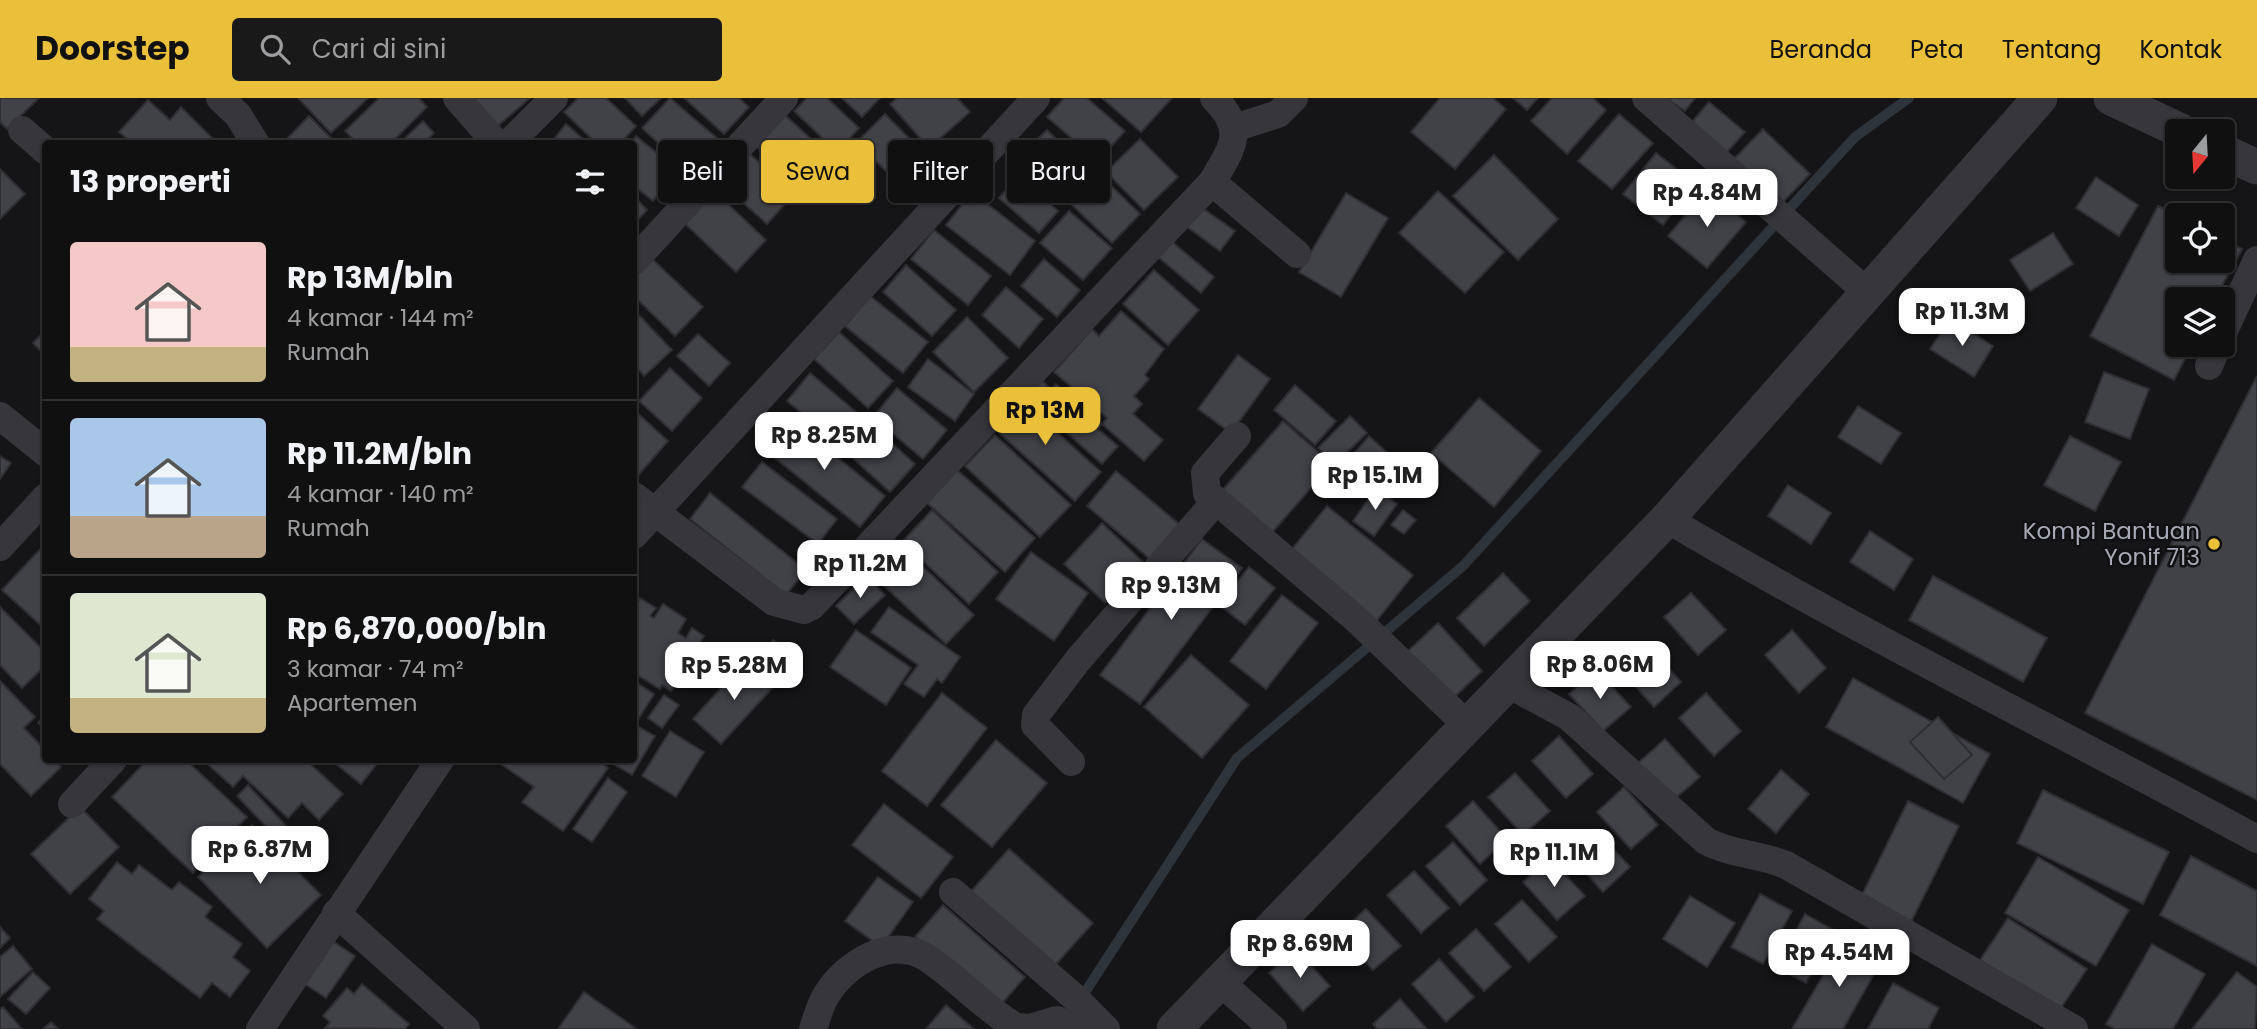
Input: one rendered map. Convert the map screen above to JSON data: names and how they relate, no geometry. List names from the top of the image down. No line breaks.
{"places":["Kompi Bantuan Yonif 713"],"north":"bottom","page":{"header":"Doorstep","search":"Cari di sini","nav":["Beranda","Peta","Tentang","Kontak"],"chip":["Beli","Sewa","Filter","Baru"],"heading":"13 properti","price":["Rp 4.84M","Rp 11.3M","Rp 13M","Rp 8.25M","Rp 15.1M","Rp 11.2M","Rp 9.13M","Rp 8.06M","Rp 5.28M","Rp 6.87M","Rp 11.1M","Rp 8.69M","Rp 4.54M"],"list":[{"name":"Rp 13M/bln","note":"4 kamar · 144 m² · Rumah"},{"name":"Rp 11.2M/bln","note":"4 kamar · 140 m² · Rumah"},{"name":"Rp 6,870,000/bln","note":"3 kamar · 74 m² · Apartemen"}]}}
